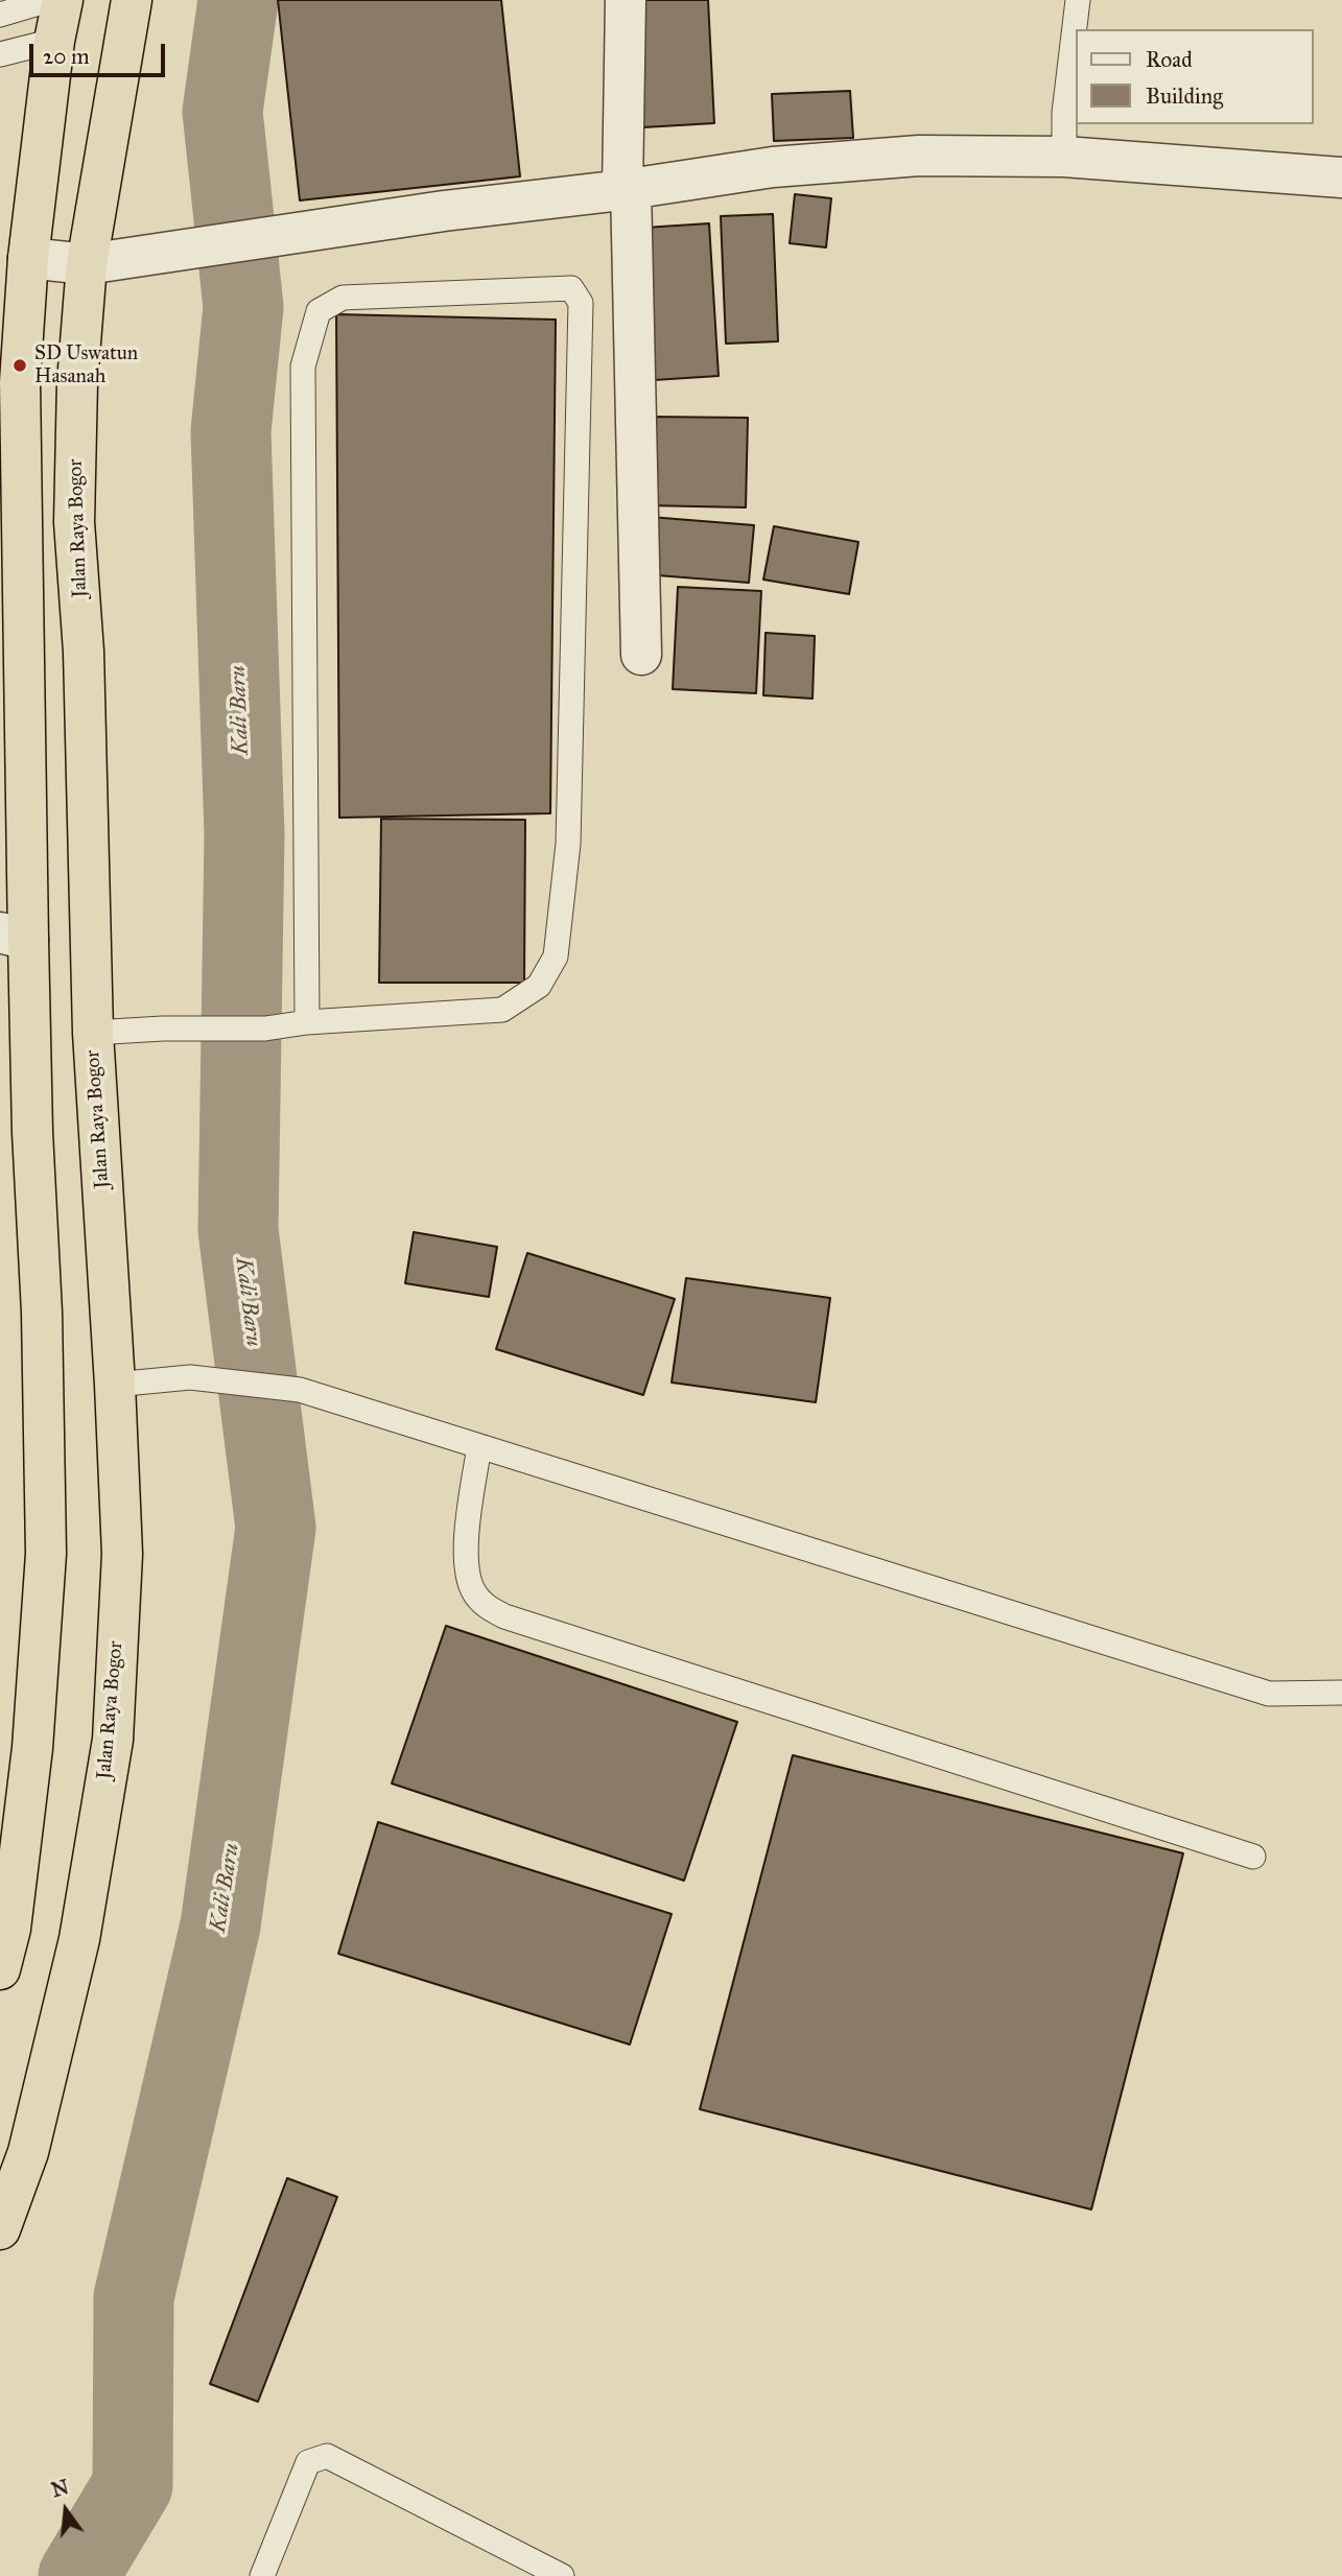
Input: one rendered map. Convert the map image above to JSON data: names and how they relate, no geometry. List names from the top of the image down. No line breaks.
{"streets":{"highway":["Jalan Raya Bogor"]},"water":["Kali Baru"],"places":["SD Uswatun Hasanah"],"legend":["Road","Building"],"scale_bar":"20 m","north":"top"}
